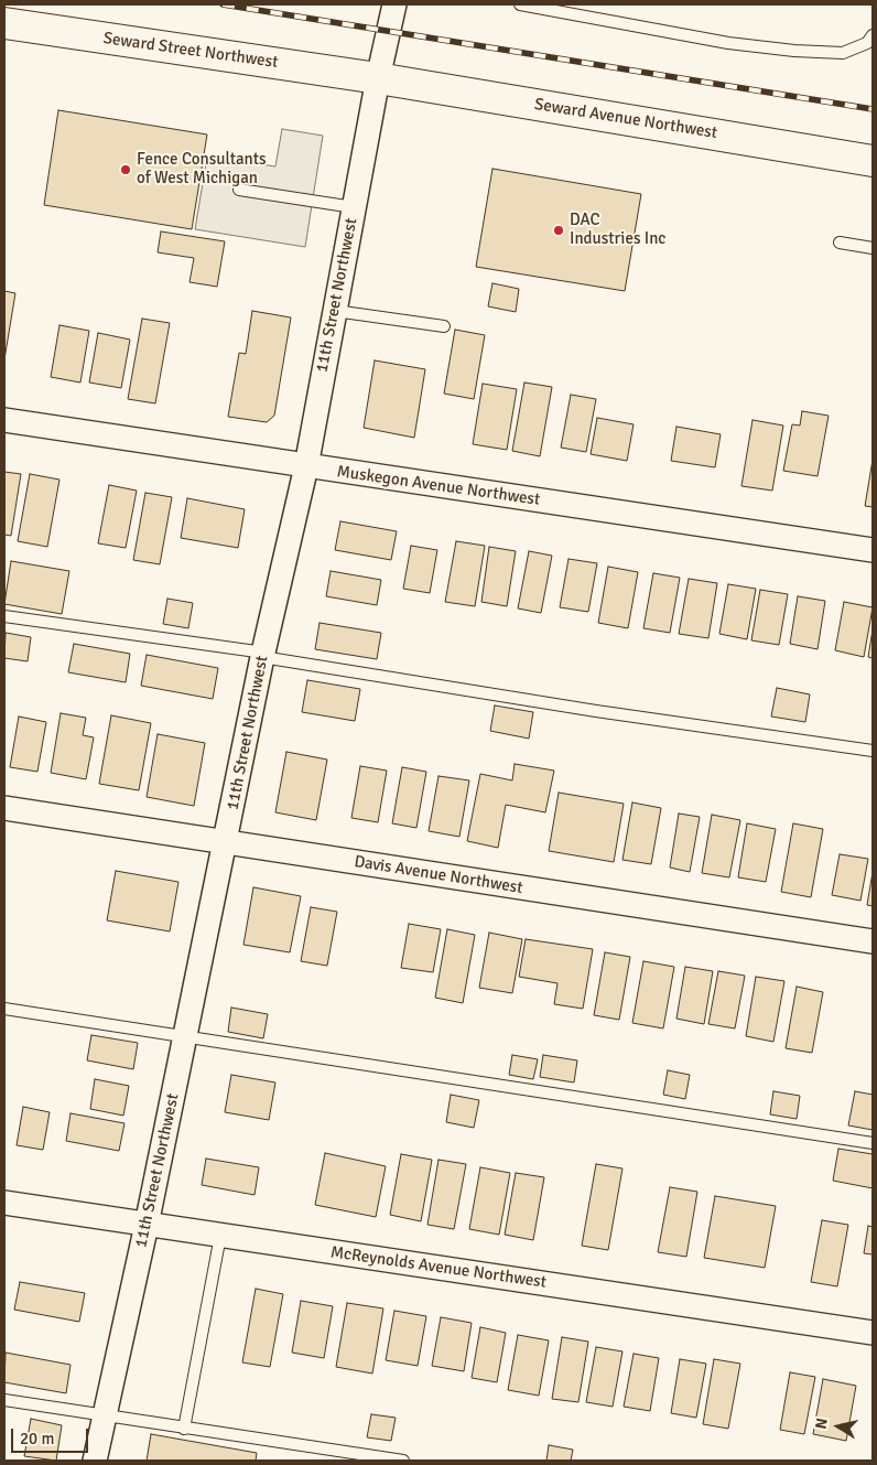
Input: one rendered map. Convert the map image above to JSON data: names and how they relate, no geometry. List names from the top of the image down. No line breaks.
{"streets":{"street":["Seward Street Northwest","Seward Avenue Northwest","11th Street Northwest","Muskegon Avenue Northwest","Davis Avenue Northwest","McReynolds Avenue Northwest"]},"crossings":[["Seward Street Northwest","Seward Avenue Northwest"],["Seward Street Northwest","11th Street Northwest"],["Seward Avenue Northwest","11th Street Northwest"],["11th Street Northwest","Muskegon Avenue Northwest"],["11th Street Northwest","Davis Avenue Northwest"],["11th Street Northwest","McReynolds Avenue Northwest"]],"places":["Fence Consultants of West Michigan","DAC Industries Inc"],"scale_bar":"20 m","north":"left"}
